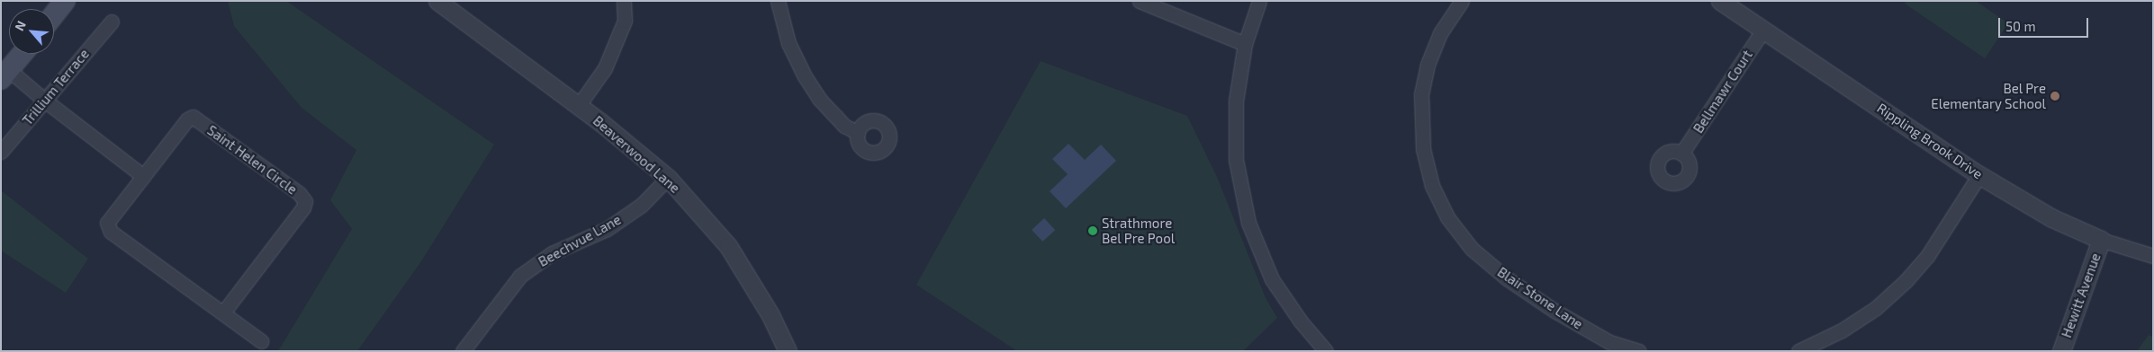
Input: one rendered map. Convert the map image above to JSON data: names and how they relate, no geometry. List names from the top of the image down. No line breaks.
{"streets":{"street":["Trillium Terrace","Bellmawr Court","Rippling Brook Drive","Beaverwood Lane","Saint Helen Circle","Beechvue Lane","Hewitt Avenue","Blair Stone Lane"]},"crossings":[["Bellmawr Court","Rippling Brook Drive"],["Rippling Brook Drive","Hewitt Avenue"],["Beaverwood Lane","Beechvue Lane"]],"places":["Bel Pre Elementary School","Strathmore Bel Pre Pool"],"scale_bar":"50 m","north":"top left"}
